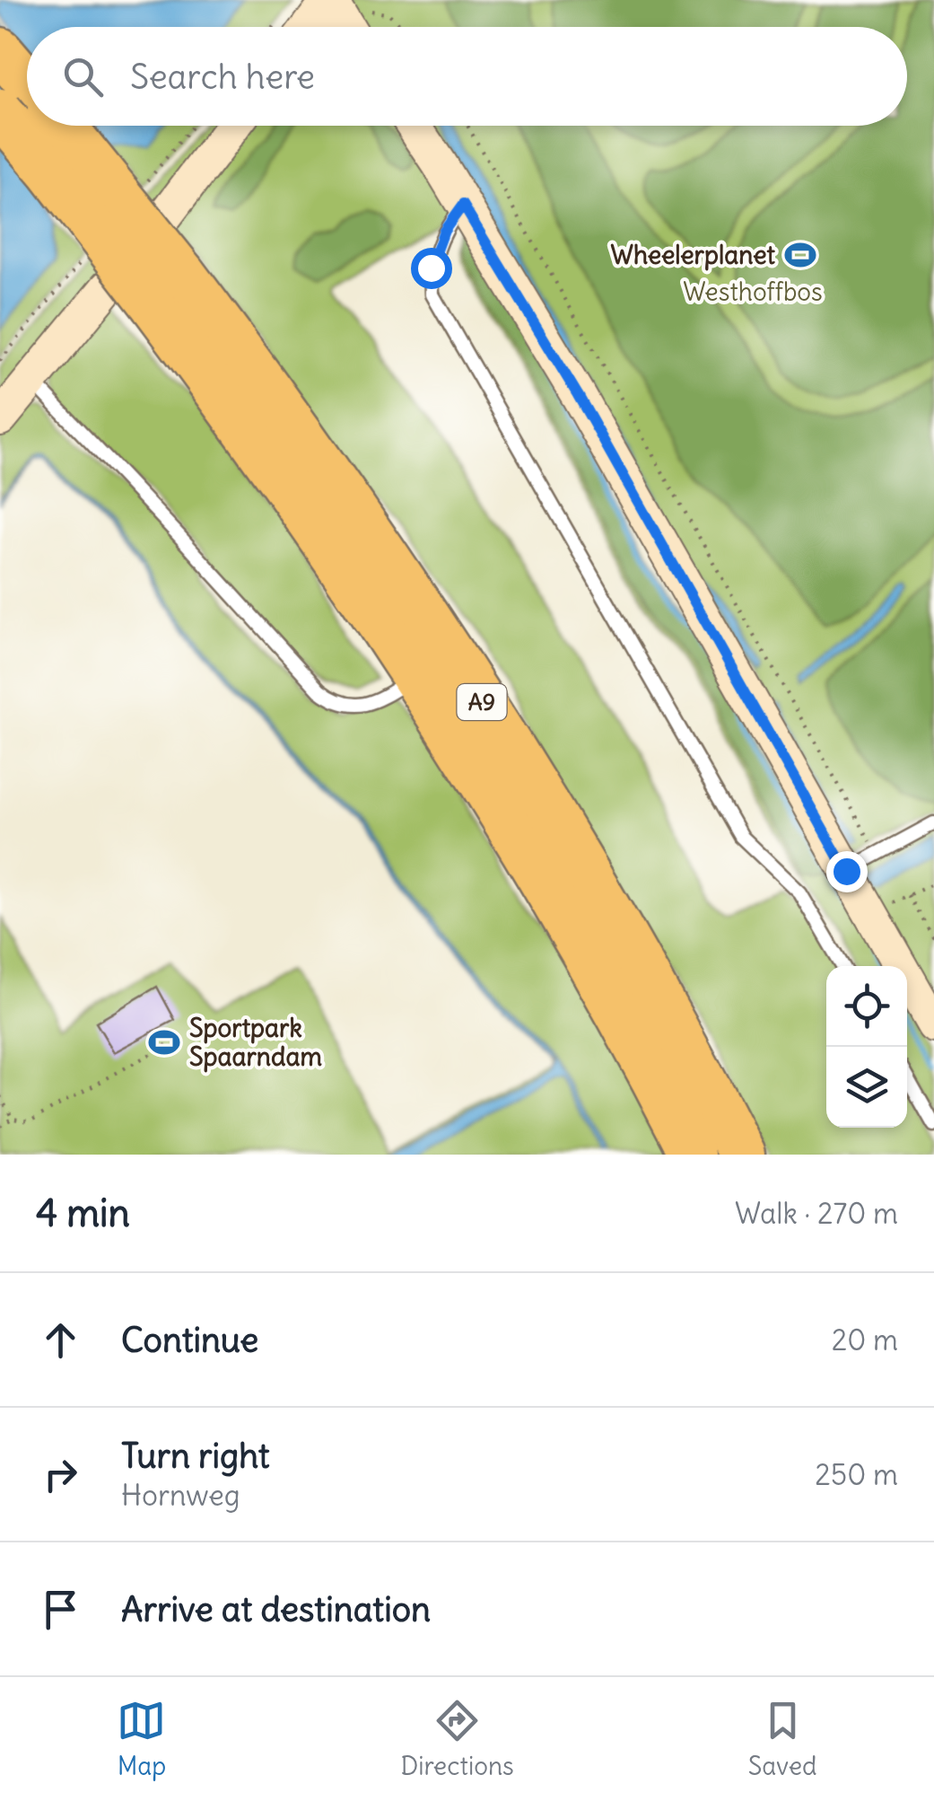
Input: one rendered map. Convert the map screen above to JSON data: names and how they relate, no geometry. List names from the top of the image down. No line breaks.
{"streets":{"highway":["A9"]},"parks":["Westhoffbos"],"places":{"sports":["Wheelerplanet","Sportpark Spaarndam"]},"page":{"search":"Search here","heading":["4 min","Walk · 270 m"],"list":[["Continue","20 m"],["Turn right","Hornweg","250 m"],"Arrive at destination"],"nav":["Map","Directions","Saved"]}}
